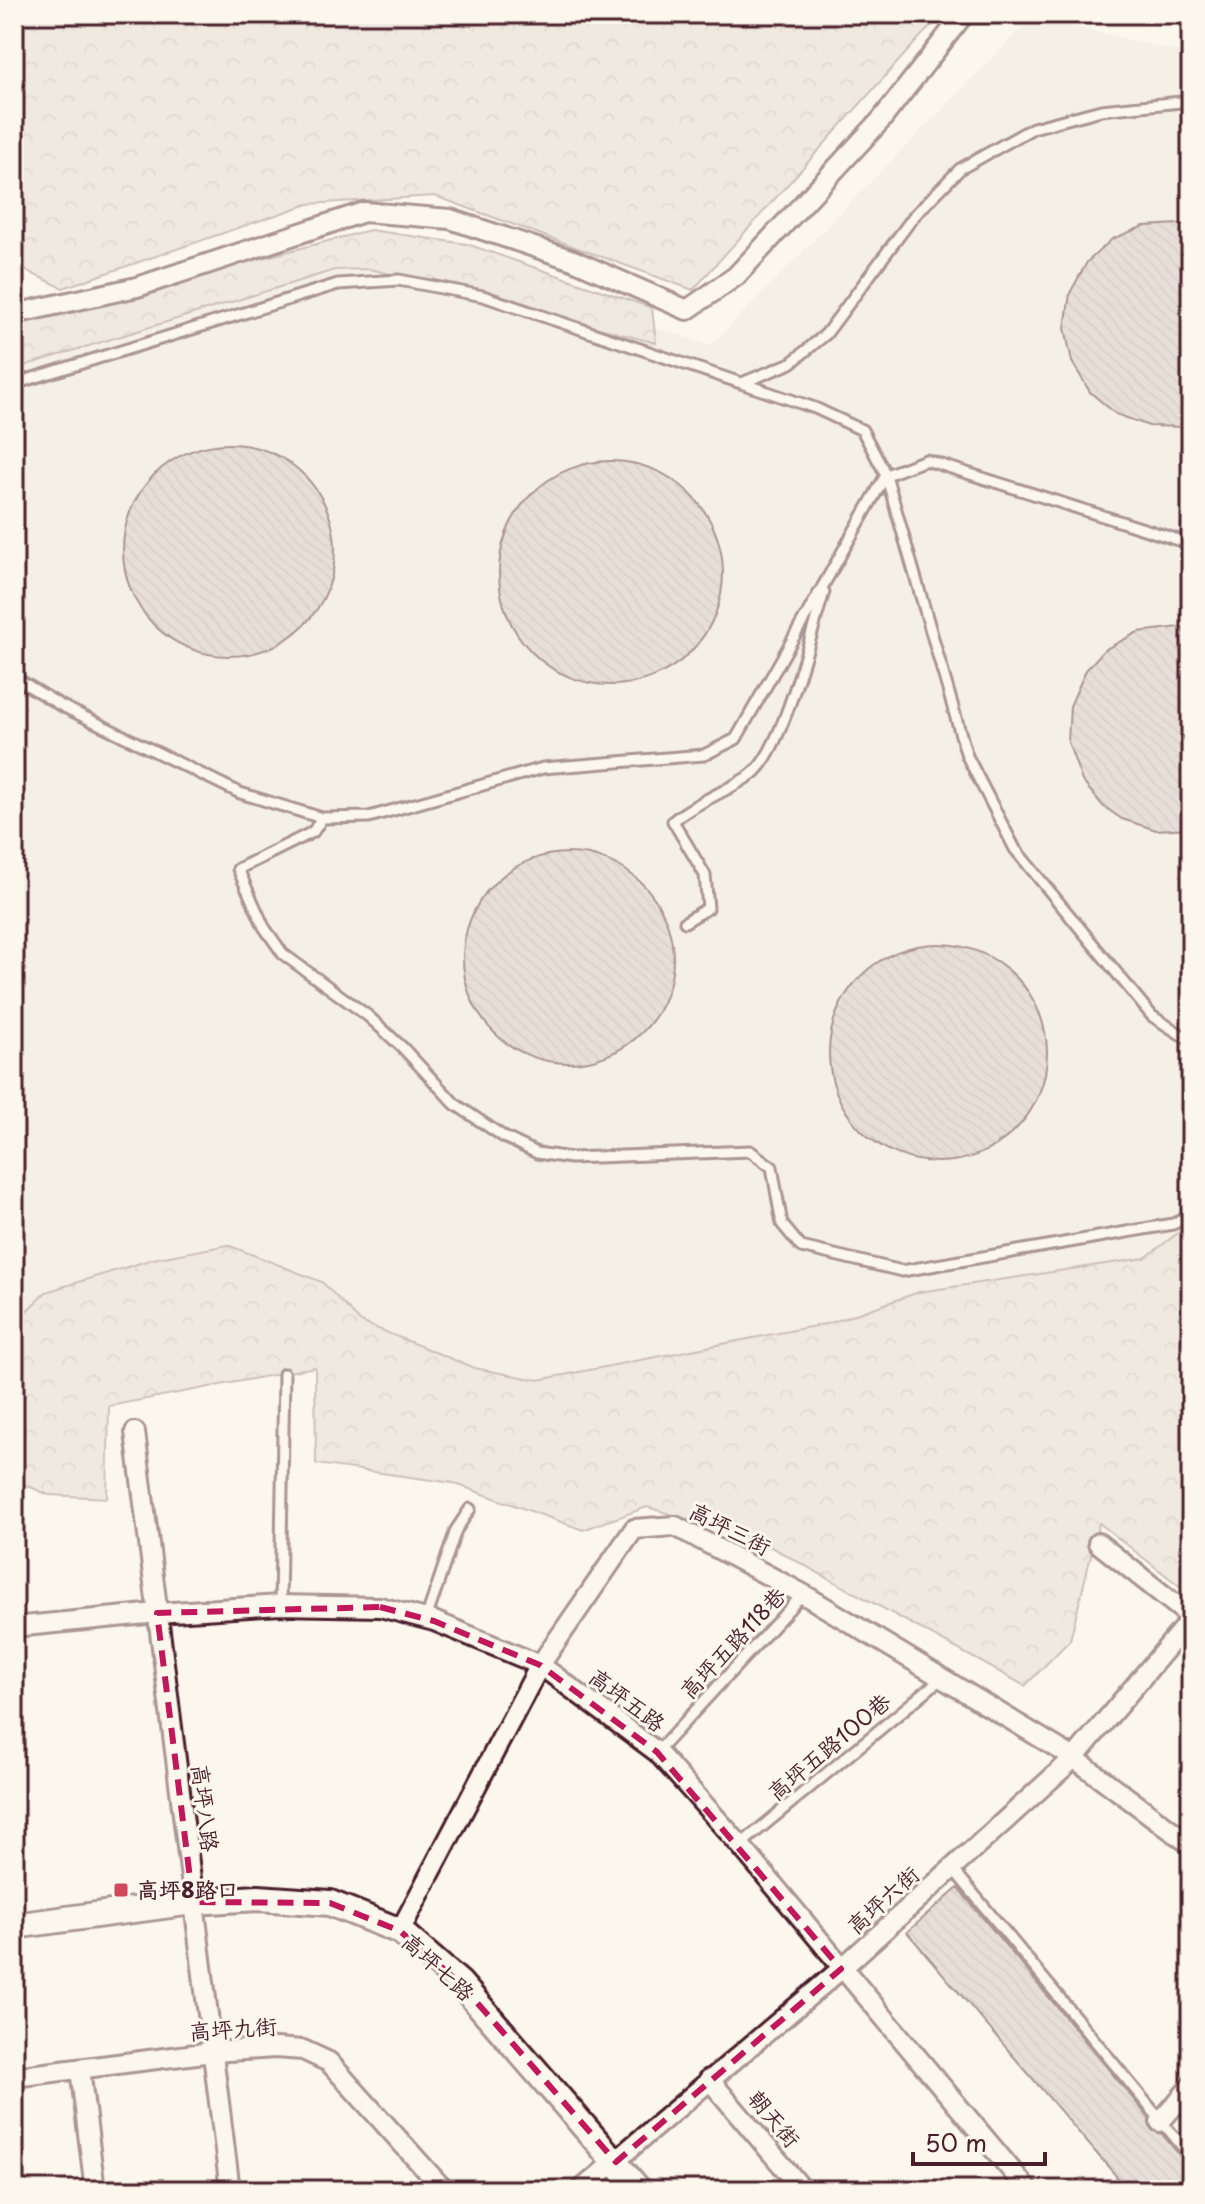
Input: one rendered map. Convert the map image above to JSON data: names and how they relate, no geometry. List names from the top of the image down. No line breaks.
{"streets":{"street":["高坪三街","高坪五路","高坪八路","高坪六街","高坪七路","高坪九街","朝天街"],"lane":["高坪五路118巷","高坪五路100巷"]},"crossings":[["高坪三街","高坪五路118巷"],["高坪三街","高坪五路"],["高坪三街","高坪五路100巷"],["高坪三街","高坪六街"],["高坪三街","高坪七路"],["高坪五路118巷","高坪五路"],["高坪五路","高坪五路100巷"],["高坪五路","高坪八路"],["高坪五路","高坪六街"],["高坪八路","高坪七路"],["高坪八路","高坪九街"],["高坪六街","高坪七路"],["高坪六街","朝天街"]],"places":{"transit":["高坪8路口"]},"scale_bar":"50 m"}
